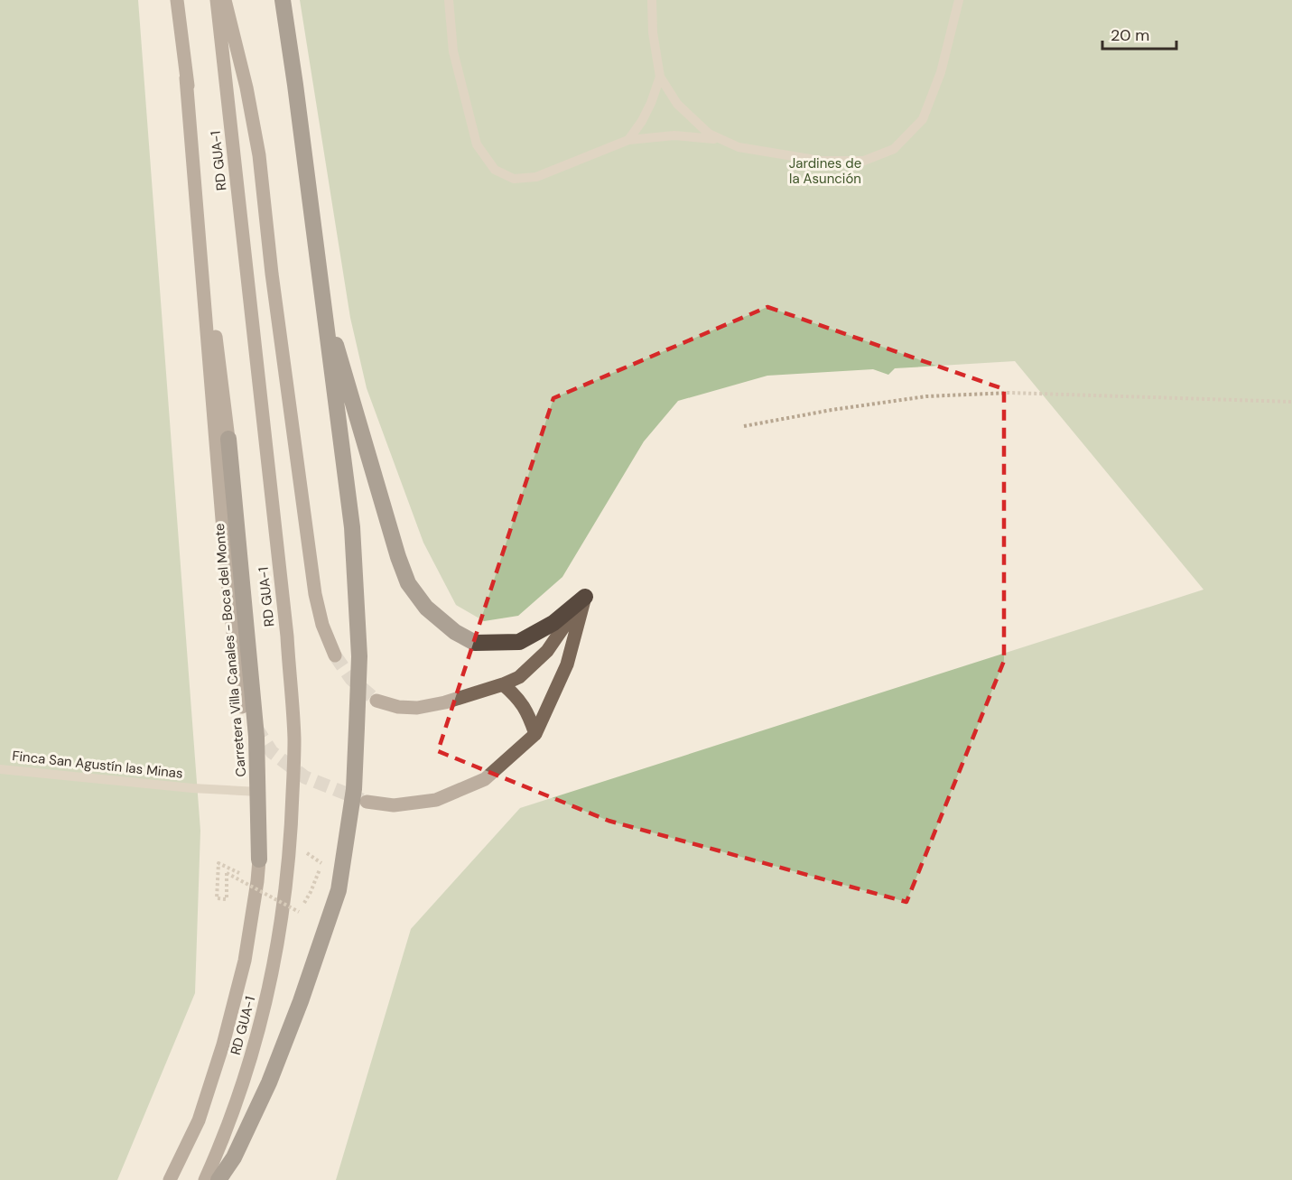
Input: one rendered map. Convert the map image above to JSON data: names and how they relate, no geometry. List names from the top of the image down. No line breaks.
{"streets":{"highway":["Carretera Villa Canales - Boca del Monte"],"main road":["RD GUA-1"],"lane":["Finca San Agustín las Minas"]},"crossings":[["RD GUA-1","Carretera Villa Canales - Boca del Monte"],["Carretera Villa Canales - Boca del Monte","Finca San Agustín las Minas"]],"parks":["Jardines de la Asunción"],"scale_bar":"20 m"}
